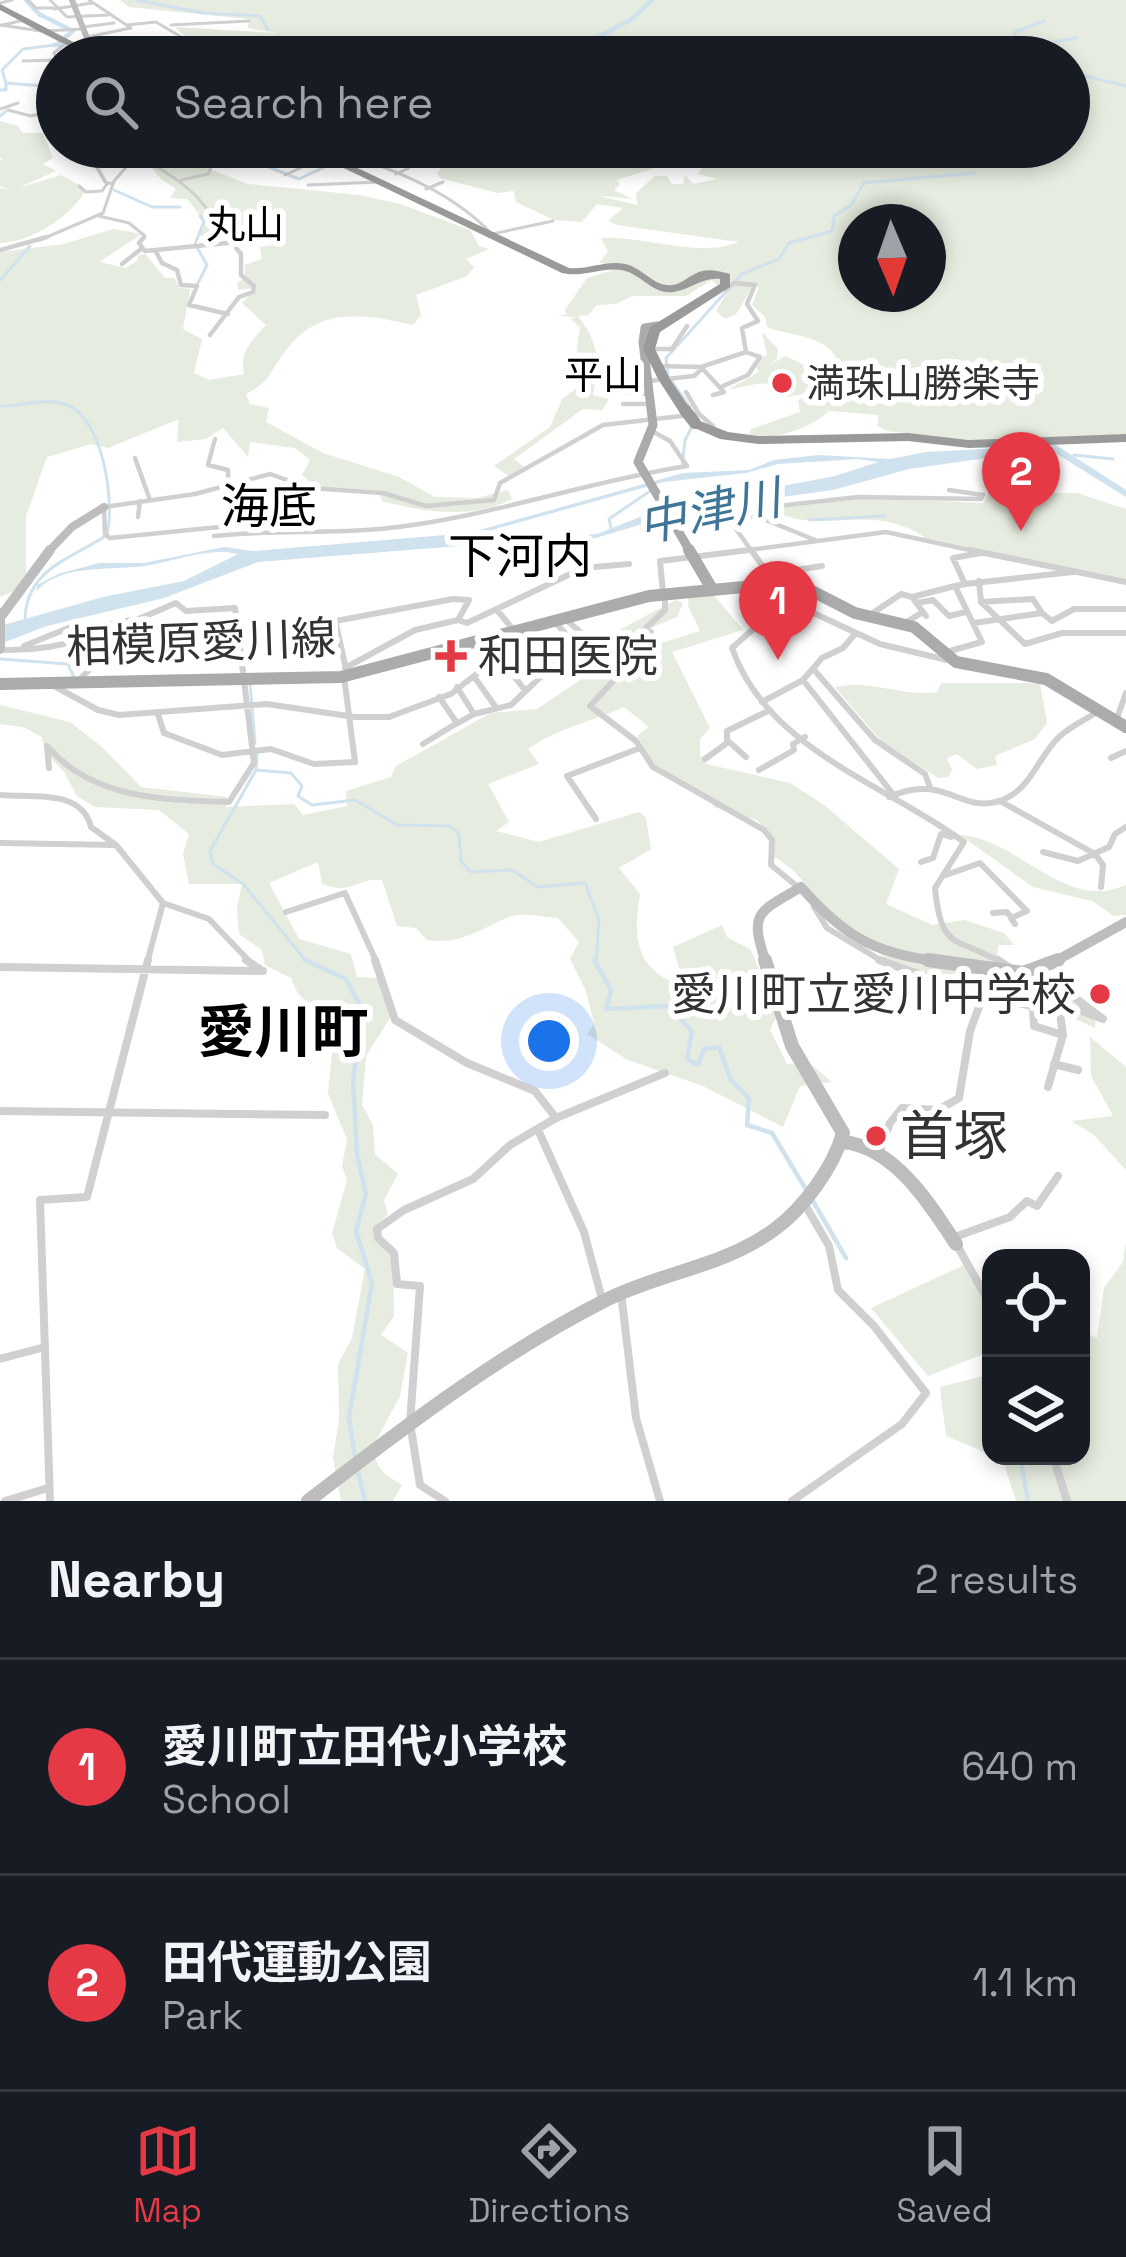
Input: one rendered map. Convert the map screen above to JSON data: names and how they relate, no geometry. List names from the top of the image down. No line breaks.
{"streets":{"main road":["相模原愛川線"]},"districts":["丸山","平山","海底","下河内","愛川町"],"water":["中津川"],"places":{"other":["満珠山勝楽寺","愛川町立愛川中学校","首塚"],"health":["和田医院"]},"north":"bottom","page":{"search":"Search here","pins":["2","1"],"heading":["Nearby","2 results"],"list":[{"mark":"1","name":"愛川町立田代小学校","note":"School","value":"640 m"},{"mark":"2","name":"田代運動公園","note":"Park","value":"1.1 km"}],"nav":["Map","Directions","Saved"]}}
